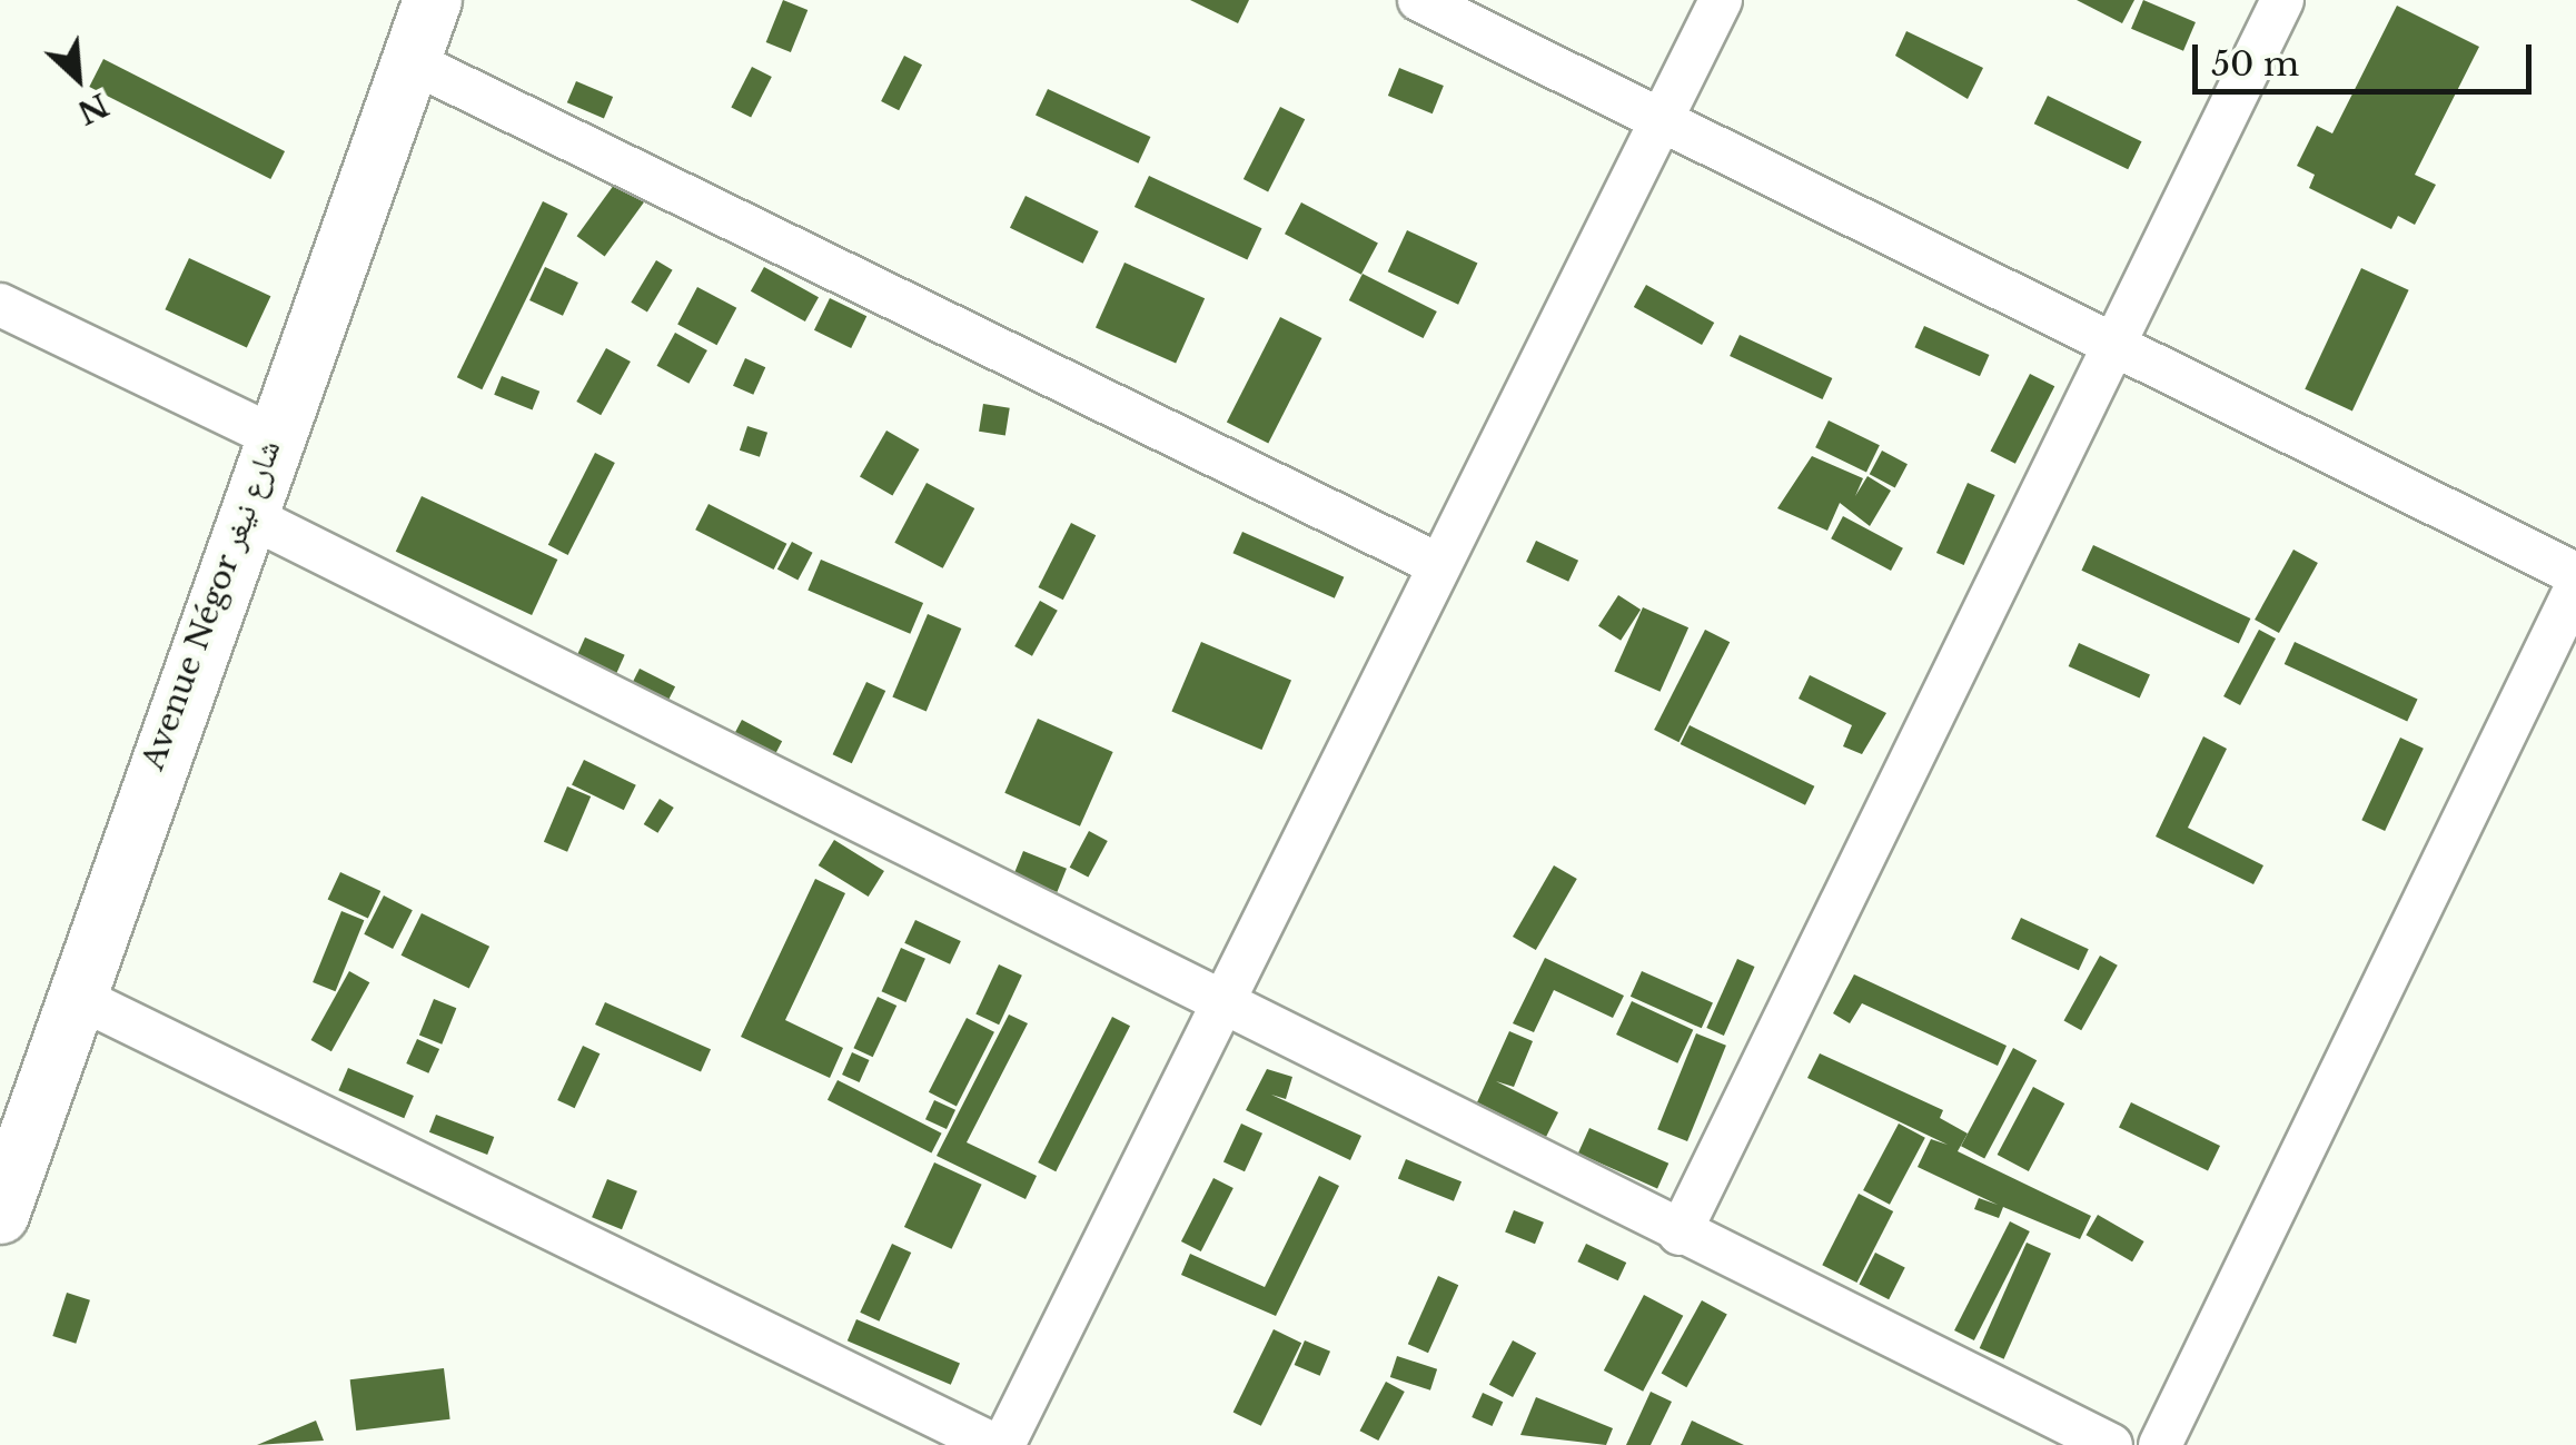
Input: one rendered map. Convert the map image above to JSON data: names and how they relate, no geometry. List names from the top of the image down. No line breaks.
{"streets":{"main road":["Avenue Négor شارع نيغر"]},"scale_bar":"50 m","north":"bottom right"}
